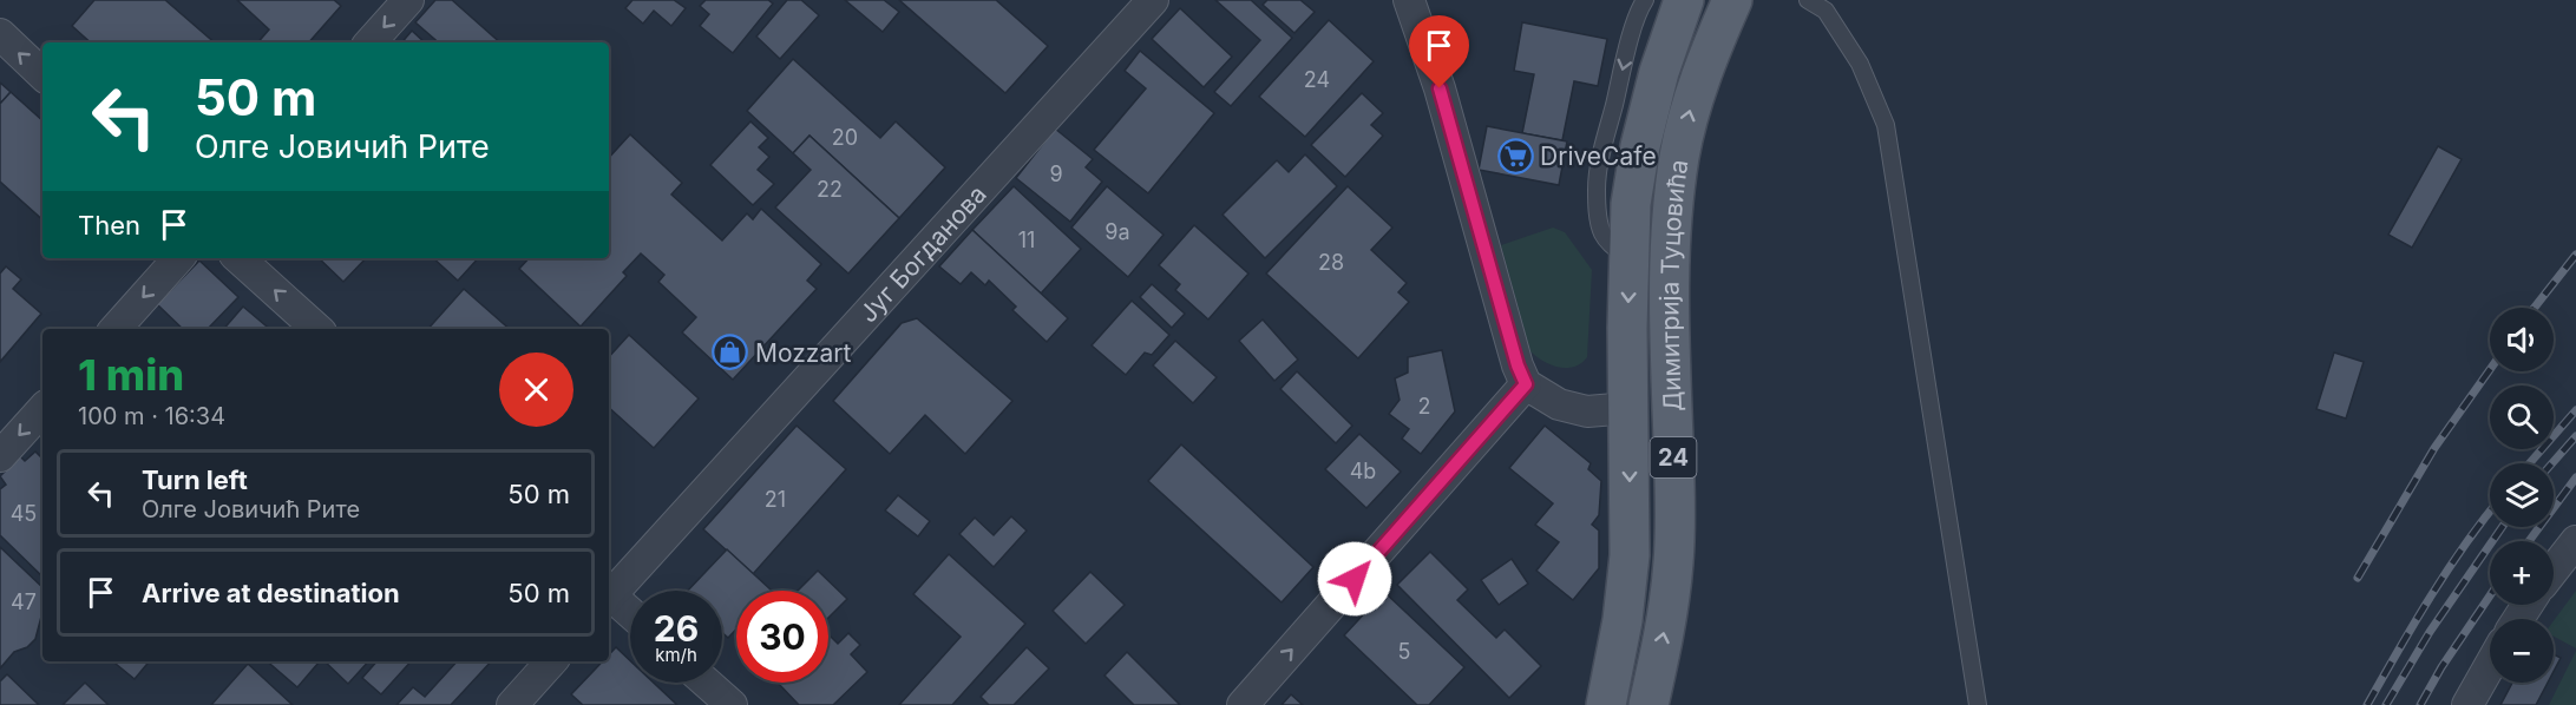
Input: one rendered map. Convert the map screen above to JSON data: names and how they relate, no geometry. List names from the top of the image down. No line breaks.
{"streets":{"main road":["Димитрија Туцовића","24"],"street":["Југ Богданова"]},"places":{"supermarket":["DriveCafe"],"shop":["Mozzart"]},"house_numbers":["24","20","9","22","9a","11","28","2","4b","21","45","47","5"],"page":{"turn":["50 m","Олге Јовичић Рите"],"then":"Then","map_buttons":["+","−"],"heading":["1 min","100 m · 16:34"],"list":[{"name":"Turn left","note":"Олге Јовичић Рите","value":"50 m"},{"name":"Arrive at destination","value":"50 m"}],"speed":"26 km/h","limit":"30"}}
